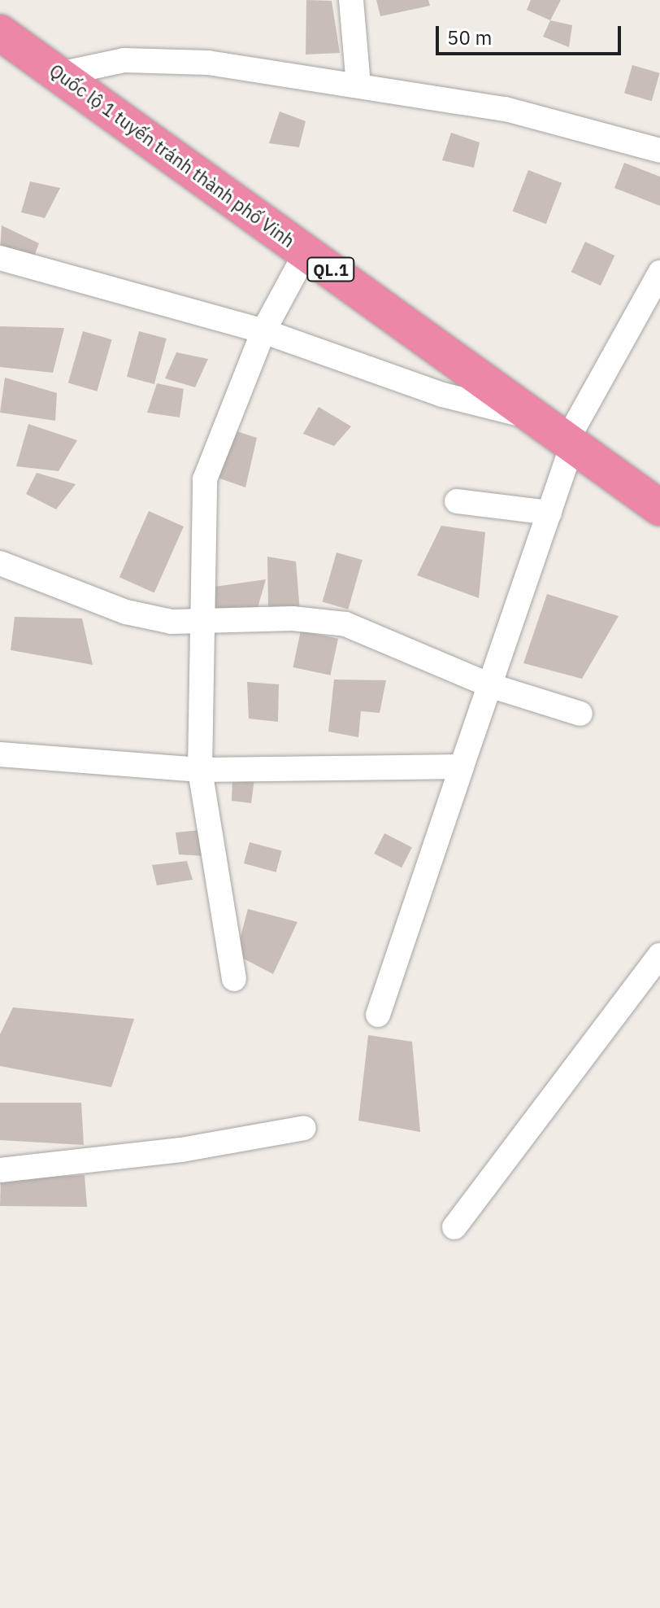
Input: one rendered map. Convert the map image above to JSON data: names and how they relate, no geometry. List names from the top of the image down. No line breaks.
{"streets":{"highway":["Quốc lộ 1 tuyến tránh thành phố Vinh","QL.1"]},"scale_bar":"50 m"}
